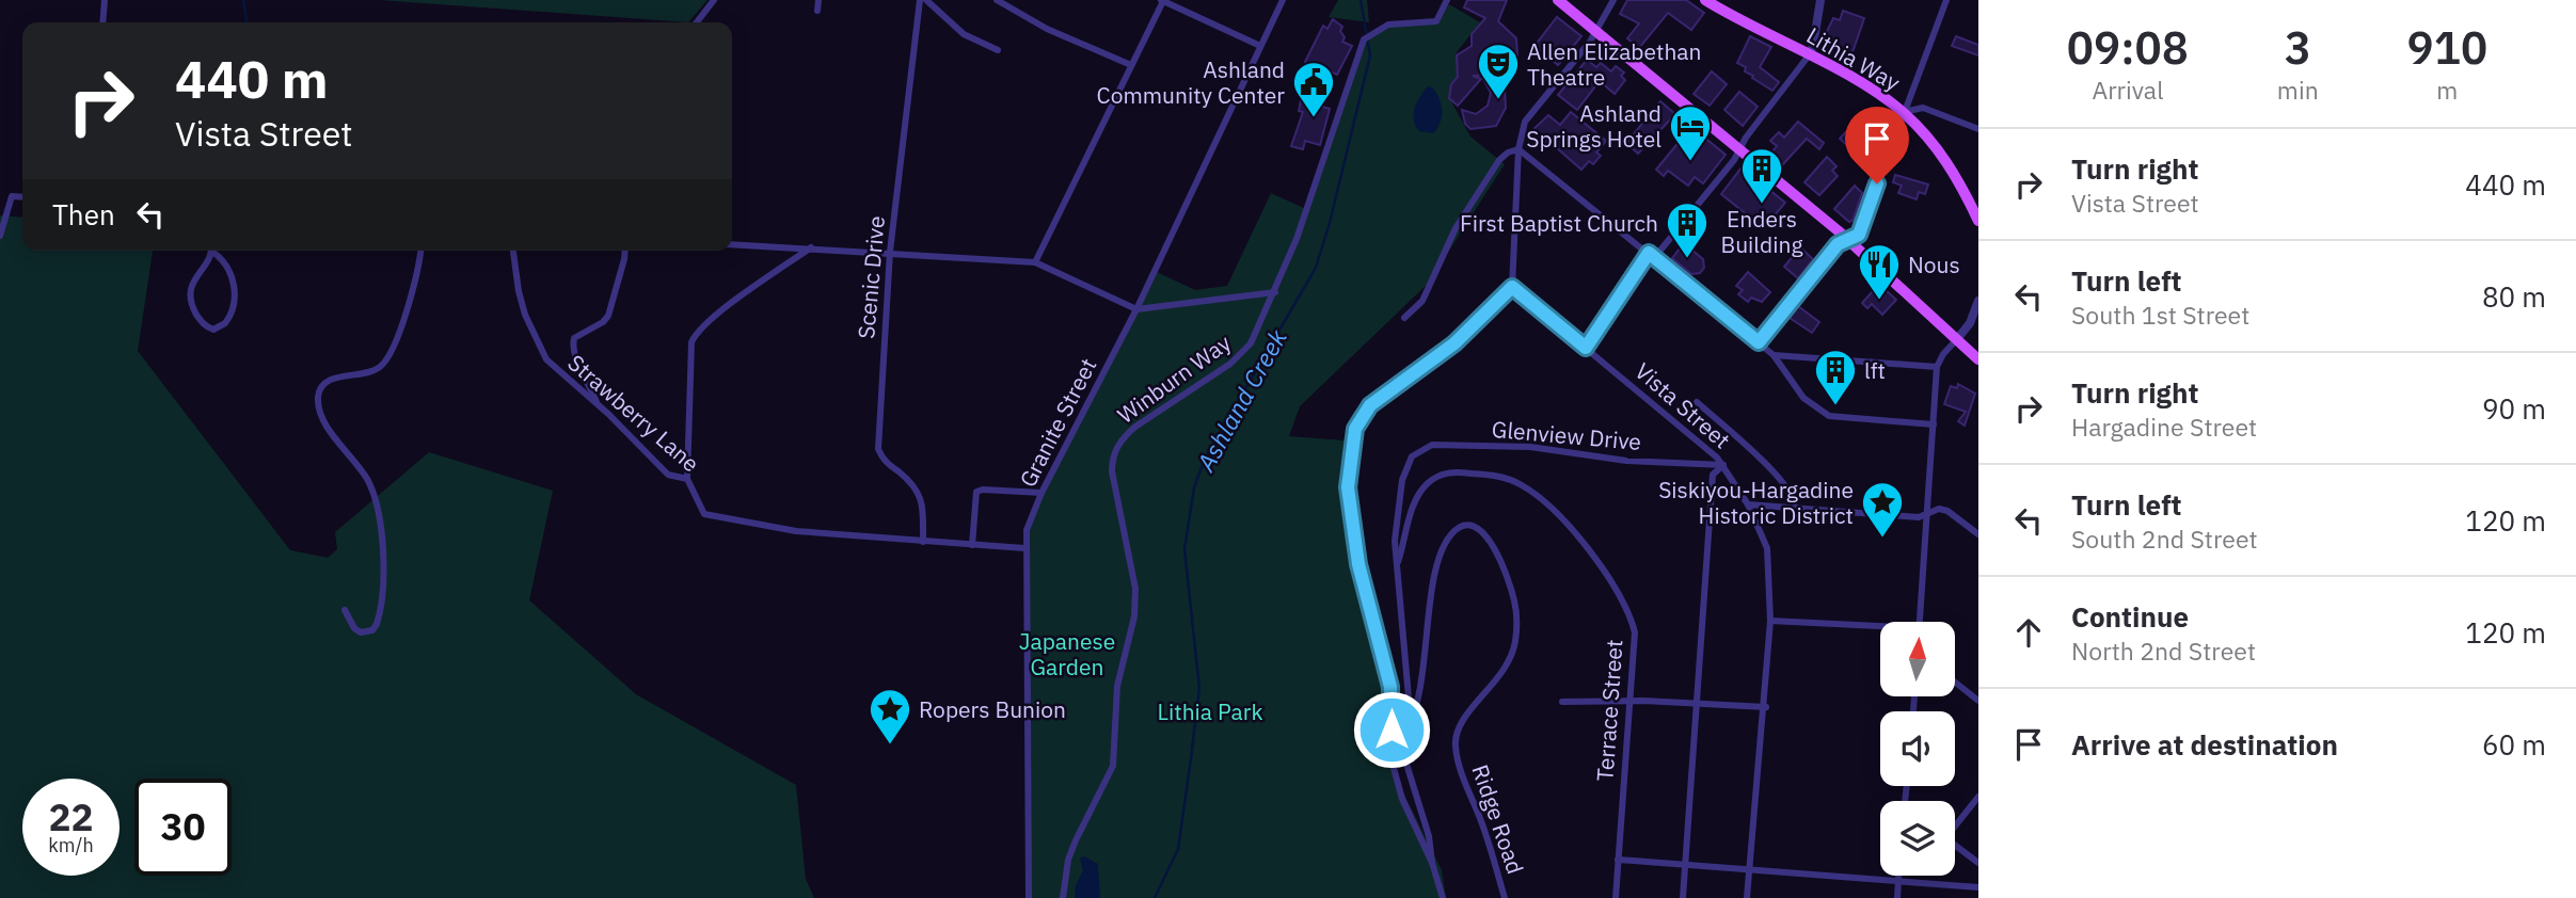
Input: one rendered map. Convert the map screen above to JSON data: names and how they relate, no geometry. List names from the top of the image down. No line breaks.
{"streets":{"main road":["Lithia Way"],"street":["Scenic Drive","Winburn Way","Vista Street","Strawberry Lane","Granite Street","Glenview Drive","Terrace Street","Ridge Road"]},"crossings":[["Scenic Drive","Strawberry Lane"],["Vista Street","Glenview Drive"],["Strawberry Lane","Granite Street"],["Glenview Drive","Terrace Street"],["Glenview Drive","Ridge Road"]],"water":["Ashland Creek"],"parks":["Japanese Garden","Lithia Park"],"places":{"theatre":["Allen Elizabethan Theatre"],"public building":["Ashland Community Center"],"hotel":["Ashland Springs Hotel"],"building":["Enders Building","First Baptist Church","lft"],"restaurant":["Nous"],"place":["Siskiyou-Hargadine Historic District","Ropers Bunion"]},"north":"top","page":{"eta":["09:08","Arrival","3","min","910","m"],"turn":["440 m","Vista Street"],"list":[{"name":"Turn right","note":"Vista Street","value":"440 m"},{"name":"Turn left","note":"South 1st Street","value":"80 m"},{"name":"Turn right","note":"Hargadine Street","value":"90 m"},{"name":"Turn left","note":"South 2nd Street","value":"120 m"},{"name":"Continue","note":"North 2nd Street","value":"120 m"},{"name":"Arrive at destination","value":"60 m"}],"then":"Then","speed":"22 km/h","limit":"30"}}
